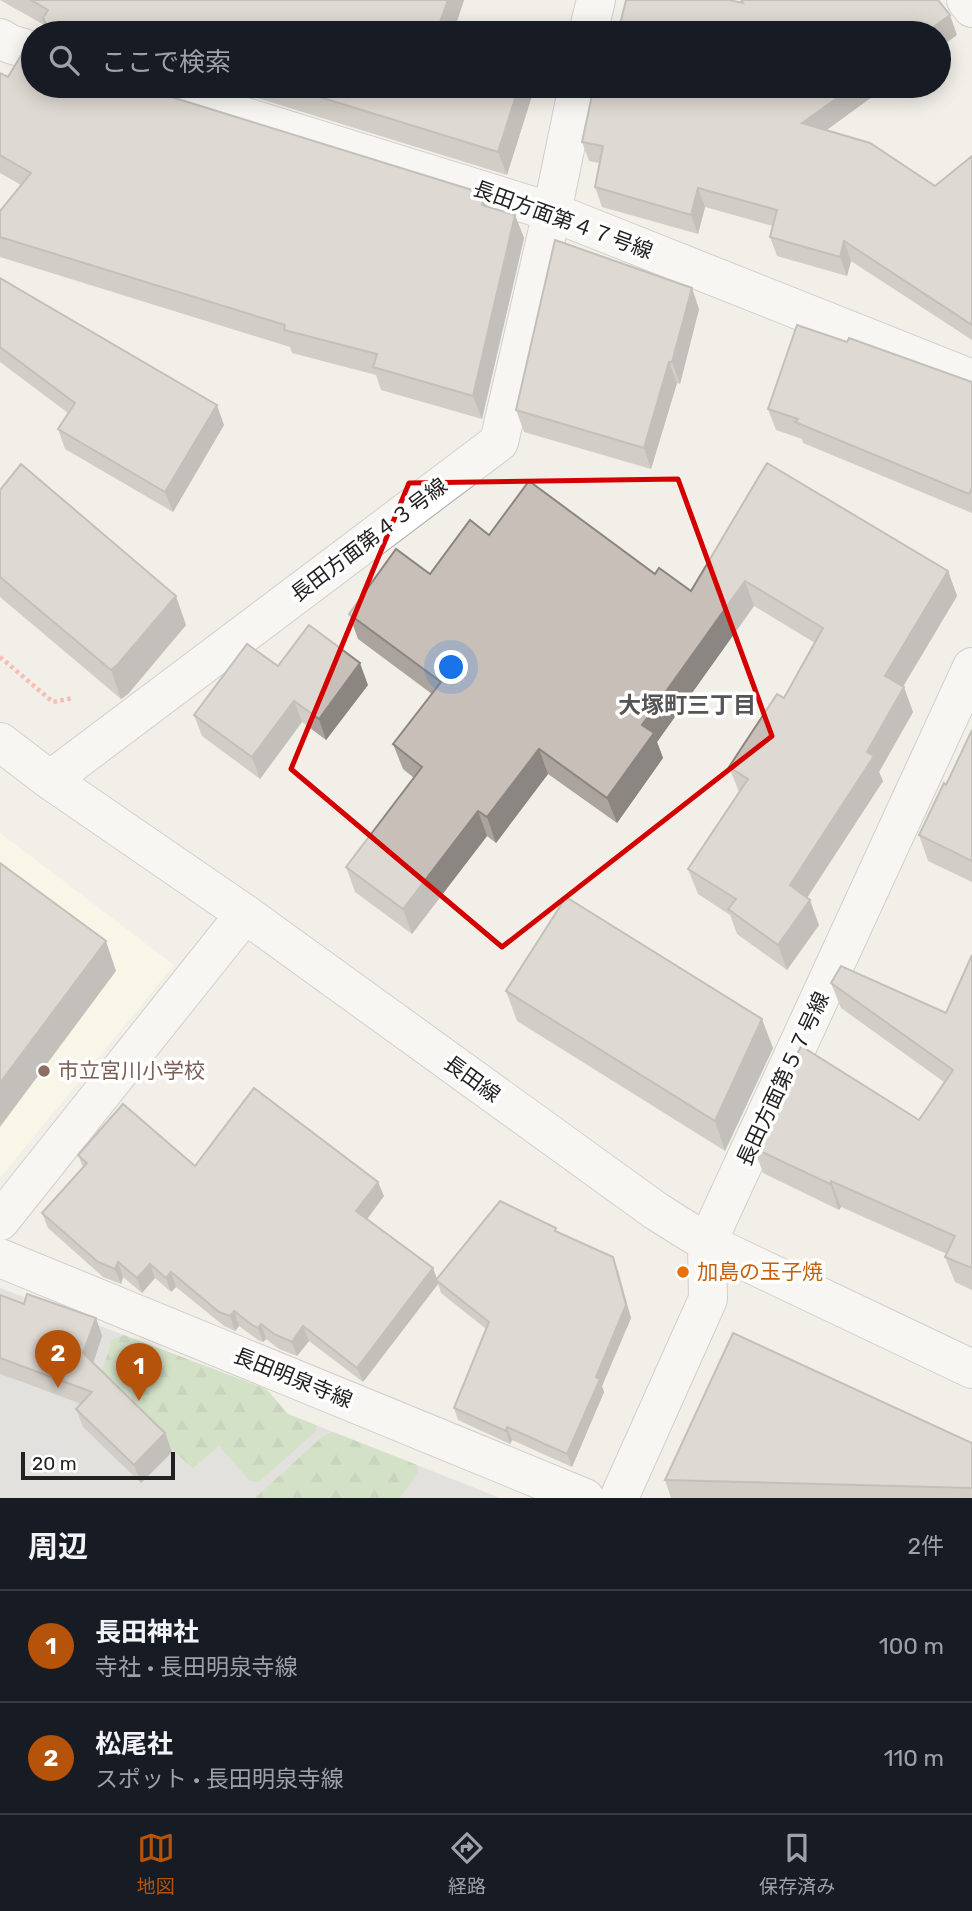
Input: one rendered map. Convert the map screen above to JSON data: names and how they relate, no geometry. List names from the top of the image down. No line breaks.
{"streets":{"street":["長田方面第４７号線","長田方面第４３号線","長田線","長田方面第５７号線","長田明泉寺線"]},"crossings":[["長田方面第４７号線","長田方面第４３号線"],["長田方面第４３号線","長田線"],["長田線","長田方面第５７号線"]],"districts":["大塚町三丁目"],"places":["市立宮川小学校","加島の玉子焼"],"scale_bar":"20 m","page":{"search":"ここで検索","pins":["2","1"],"scale":"20 m","heading":["周辺","2件"],"list":[{"mark":"1","name":"長田神社","note":"寺社 · 長田明泉寺線","value":"100 m"},{"mark":"2","name":"松尾社","note":"スポット · 長田明泉寺線","value":"110 m"}],"nav":["地図","経路","保存済み"]}}
